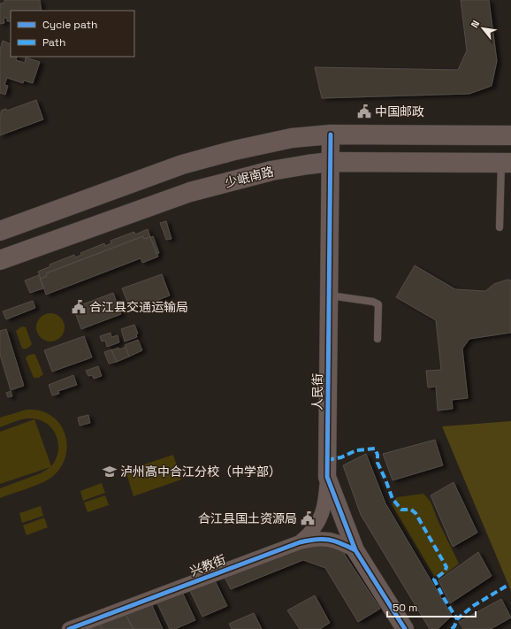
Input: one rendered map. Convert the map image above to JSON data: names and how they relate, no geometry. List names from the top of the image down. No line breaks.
{"streets":{"main road":["少岷南路"],"street":["人民街","兴教街"]},"crossings":[["少岷南路","人民街"],["人民街","兴教街"]],"places":{"public building":["中国邮政","合江县交通运输局","合江县国土资源局"],"school or university":["泸州高中合江分校（中学部）"]},"legend":["Cycle path","Path"],"scale_bar":"50 m","north":"top left"}
